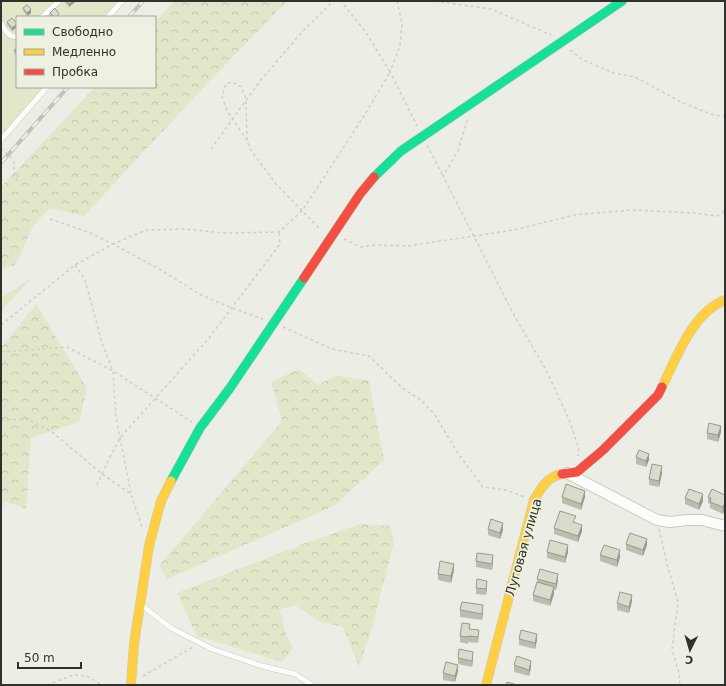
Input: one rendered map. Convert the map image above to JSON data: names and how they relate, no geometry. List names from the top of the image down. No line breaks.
{"streets":{"street":["Луговая улица"]},"legend":["Свободно","Медленно","Пробка"],"scale_bar":"50 m","north":"bottom"}
